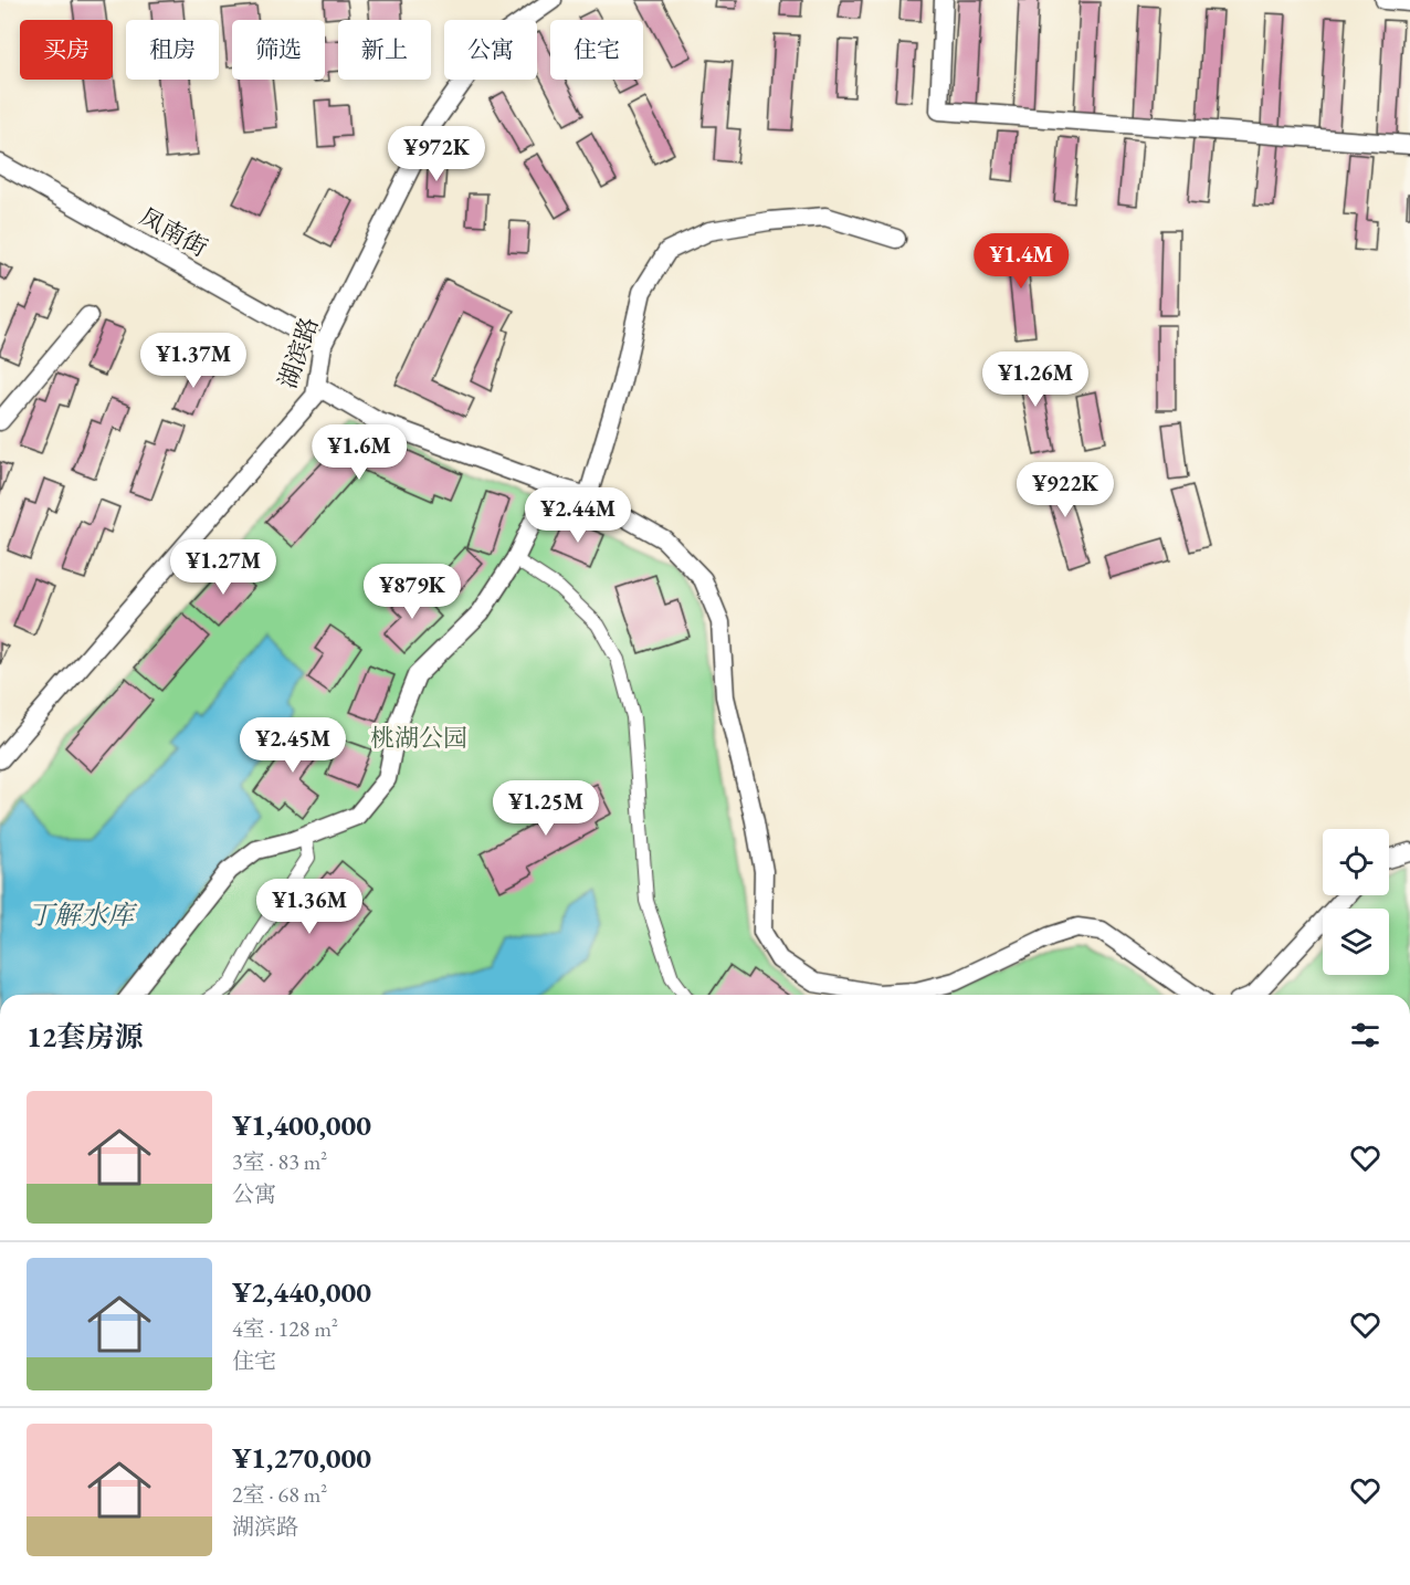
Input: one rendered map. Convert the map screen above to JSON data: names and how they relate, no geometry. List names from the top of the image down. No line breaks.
{"streets":{"street":["凤南街","湖滨路"]},"crossings":[["凤南街","湖滨路"]],"water":["丁解水库"],"parks":["桃湖公园"],"page":{"chip":["买房","租房","筛选","新上","公寓","住宅"],"price":["¥972K","¥1.4M","¥1.37M","¥1.26M","¥1.6M","¥922K","¥2.44M","¥1.27M","¥879K","¥2.45M","¥1.25M","¥1.36M"],"heading":"12套房源","list":[{"name":"¥1,400,000","note":"3室 · 83 m² · 公寓"},{"name":"¥2,440,000","note":"4室 · 128 m² · 住宅"},{"name":"¥1,270,000","note":"2室 · 68 m² · 湖滨路"}]}}
